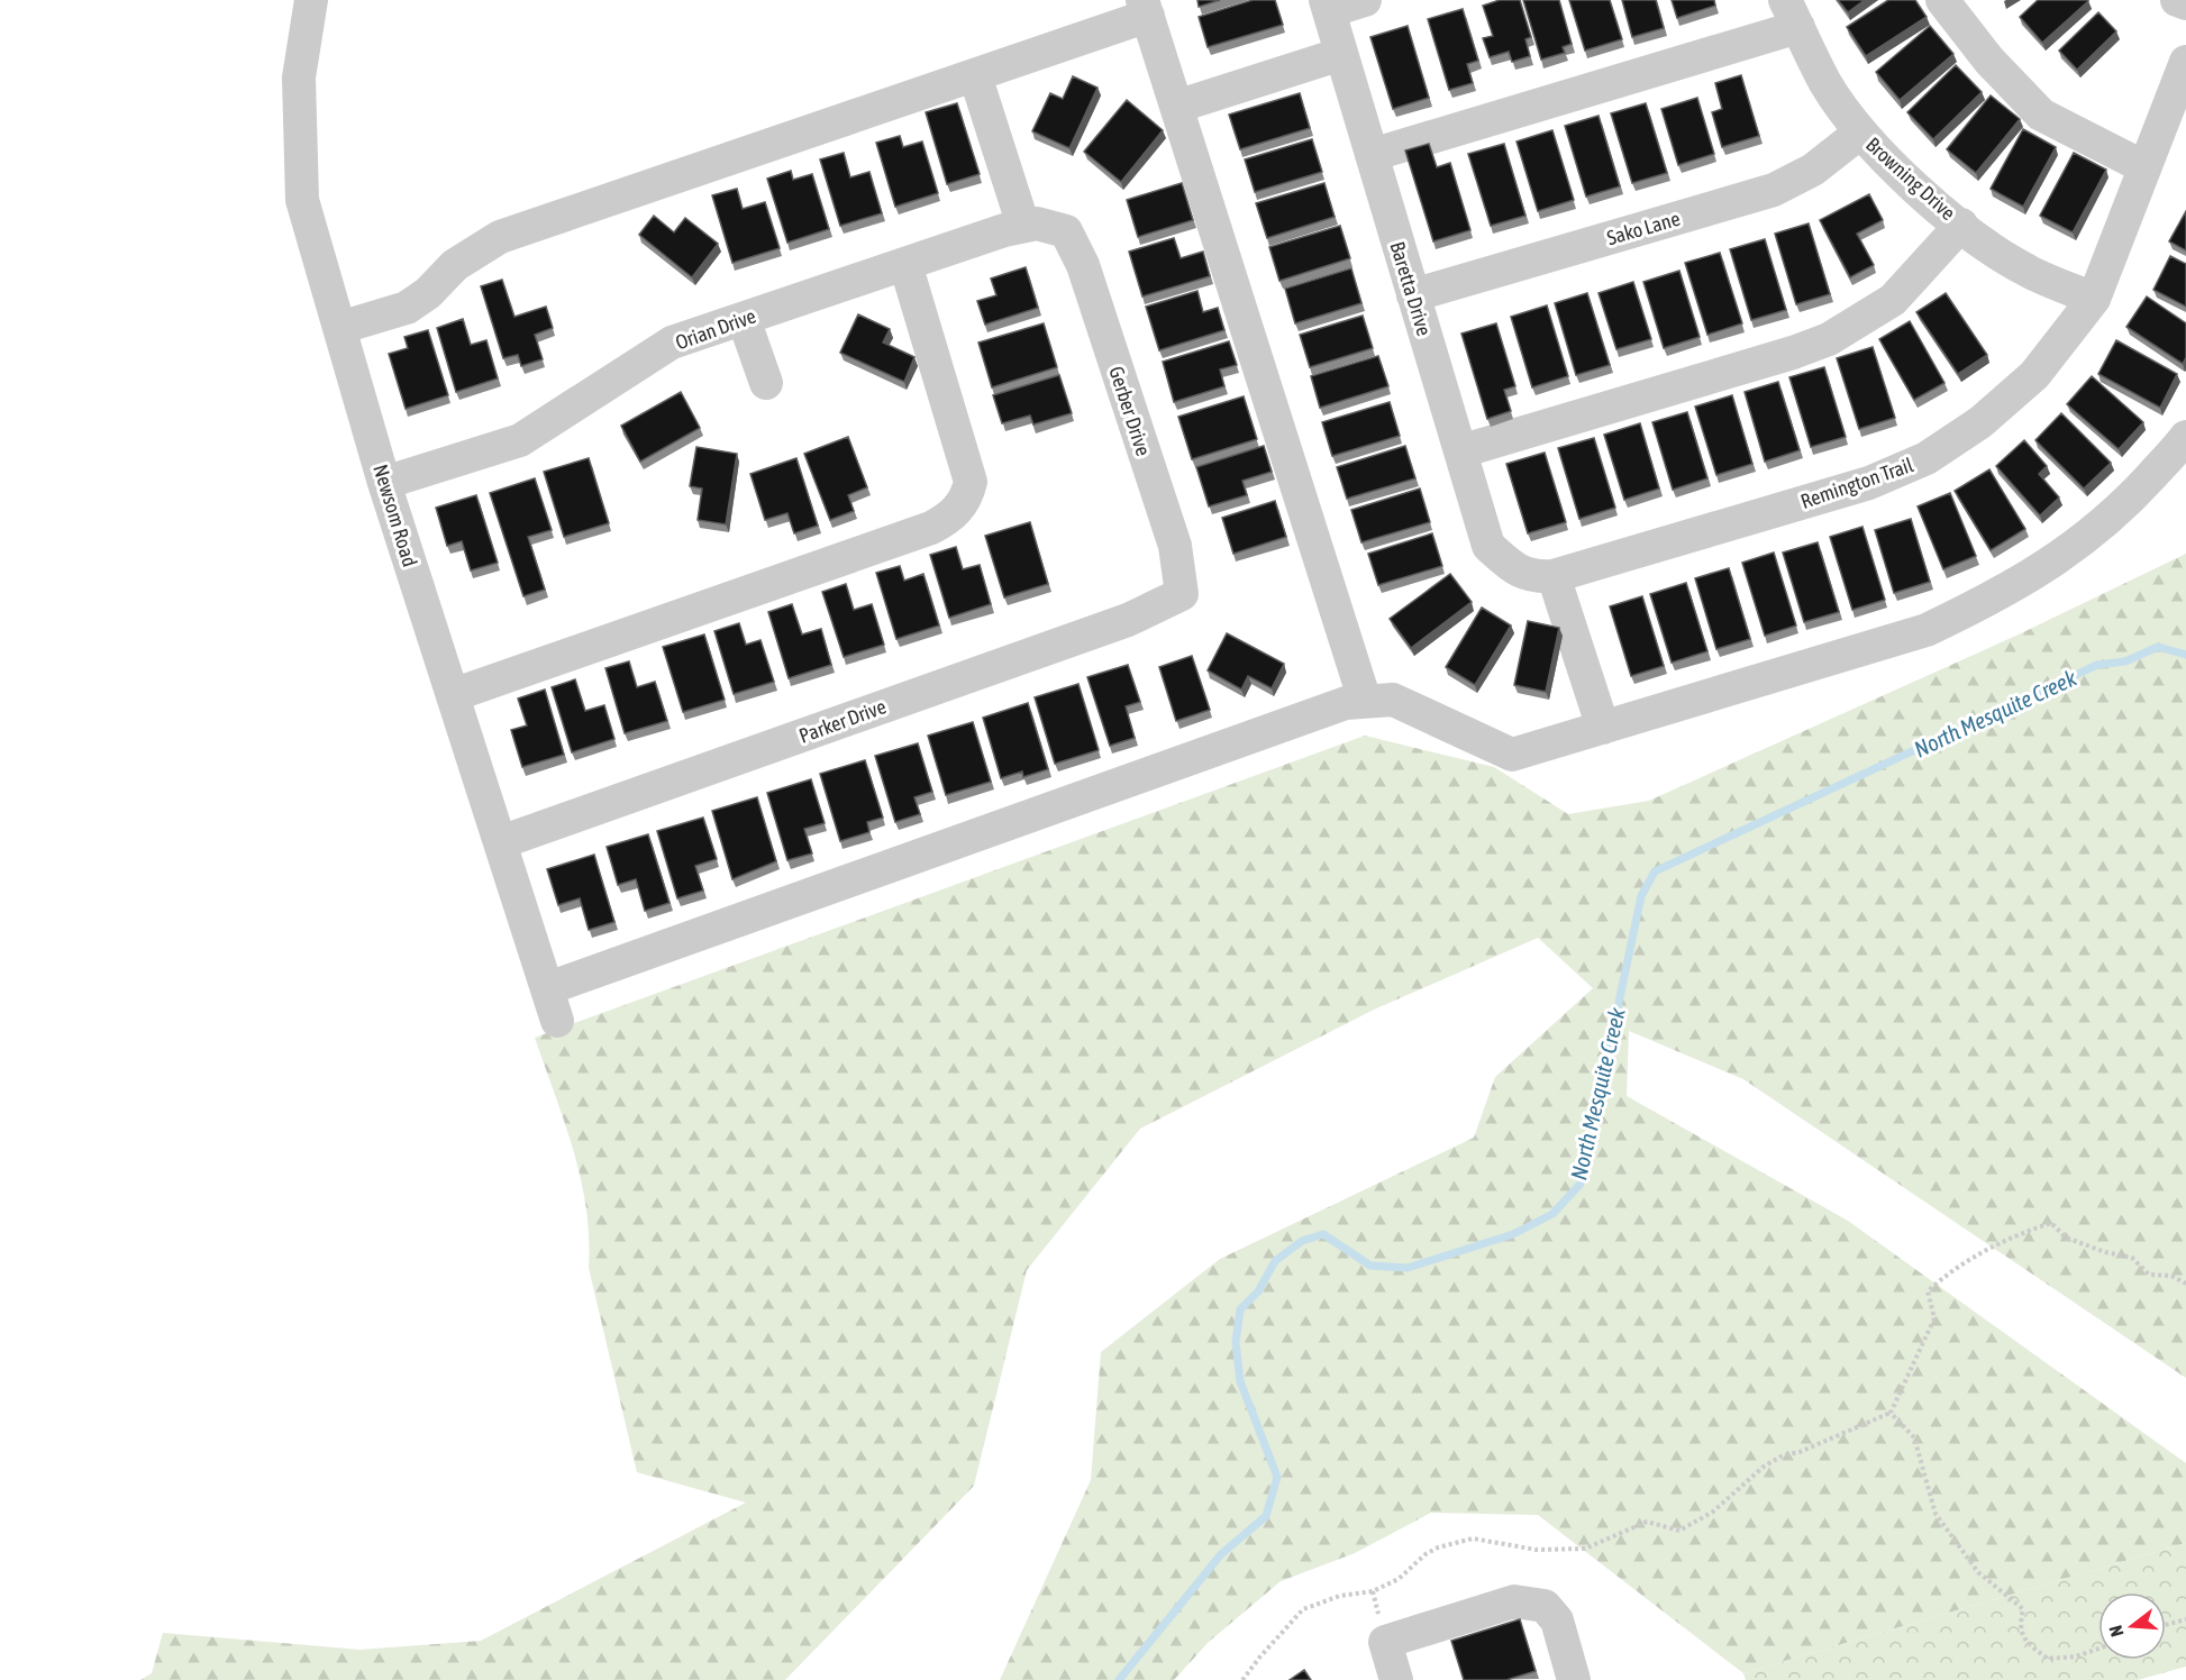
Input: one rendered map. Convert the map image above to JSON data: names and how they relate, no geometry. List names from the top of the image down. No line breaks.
{"streets":{"street":["Browning Drive","Sako Lane","Baretta Drive","Orian Drive","Gerber Drive","Remington Trail","Newsom Road","Parker Drive"]},"crossings":[["Browning Drive","Sako Lane"],["Browning Drive","Remington Trail"],["Sako Lane","Baretta Drive"],["Baretta Drive","Remington Trail"],["Orian Drive","Gerber Drive"],["Orian Drive","Newsom Road"],["Gerber Drive","Parker Drive"],["Newsom Road","Parker Drive"]],"water":["North Mesquite Creek"],"north":"left"}
